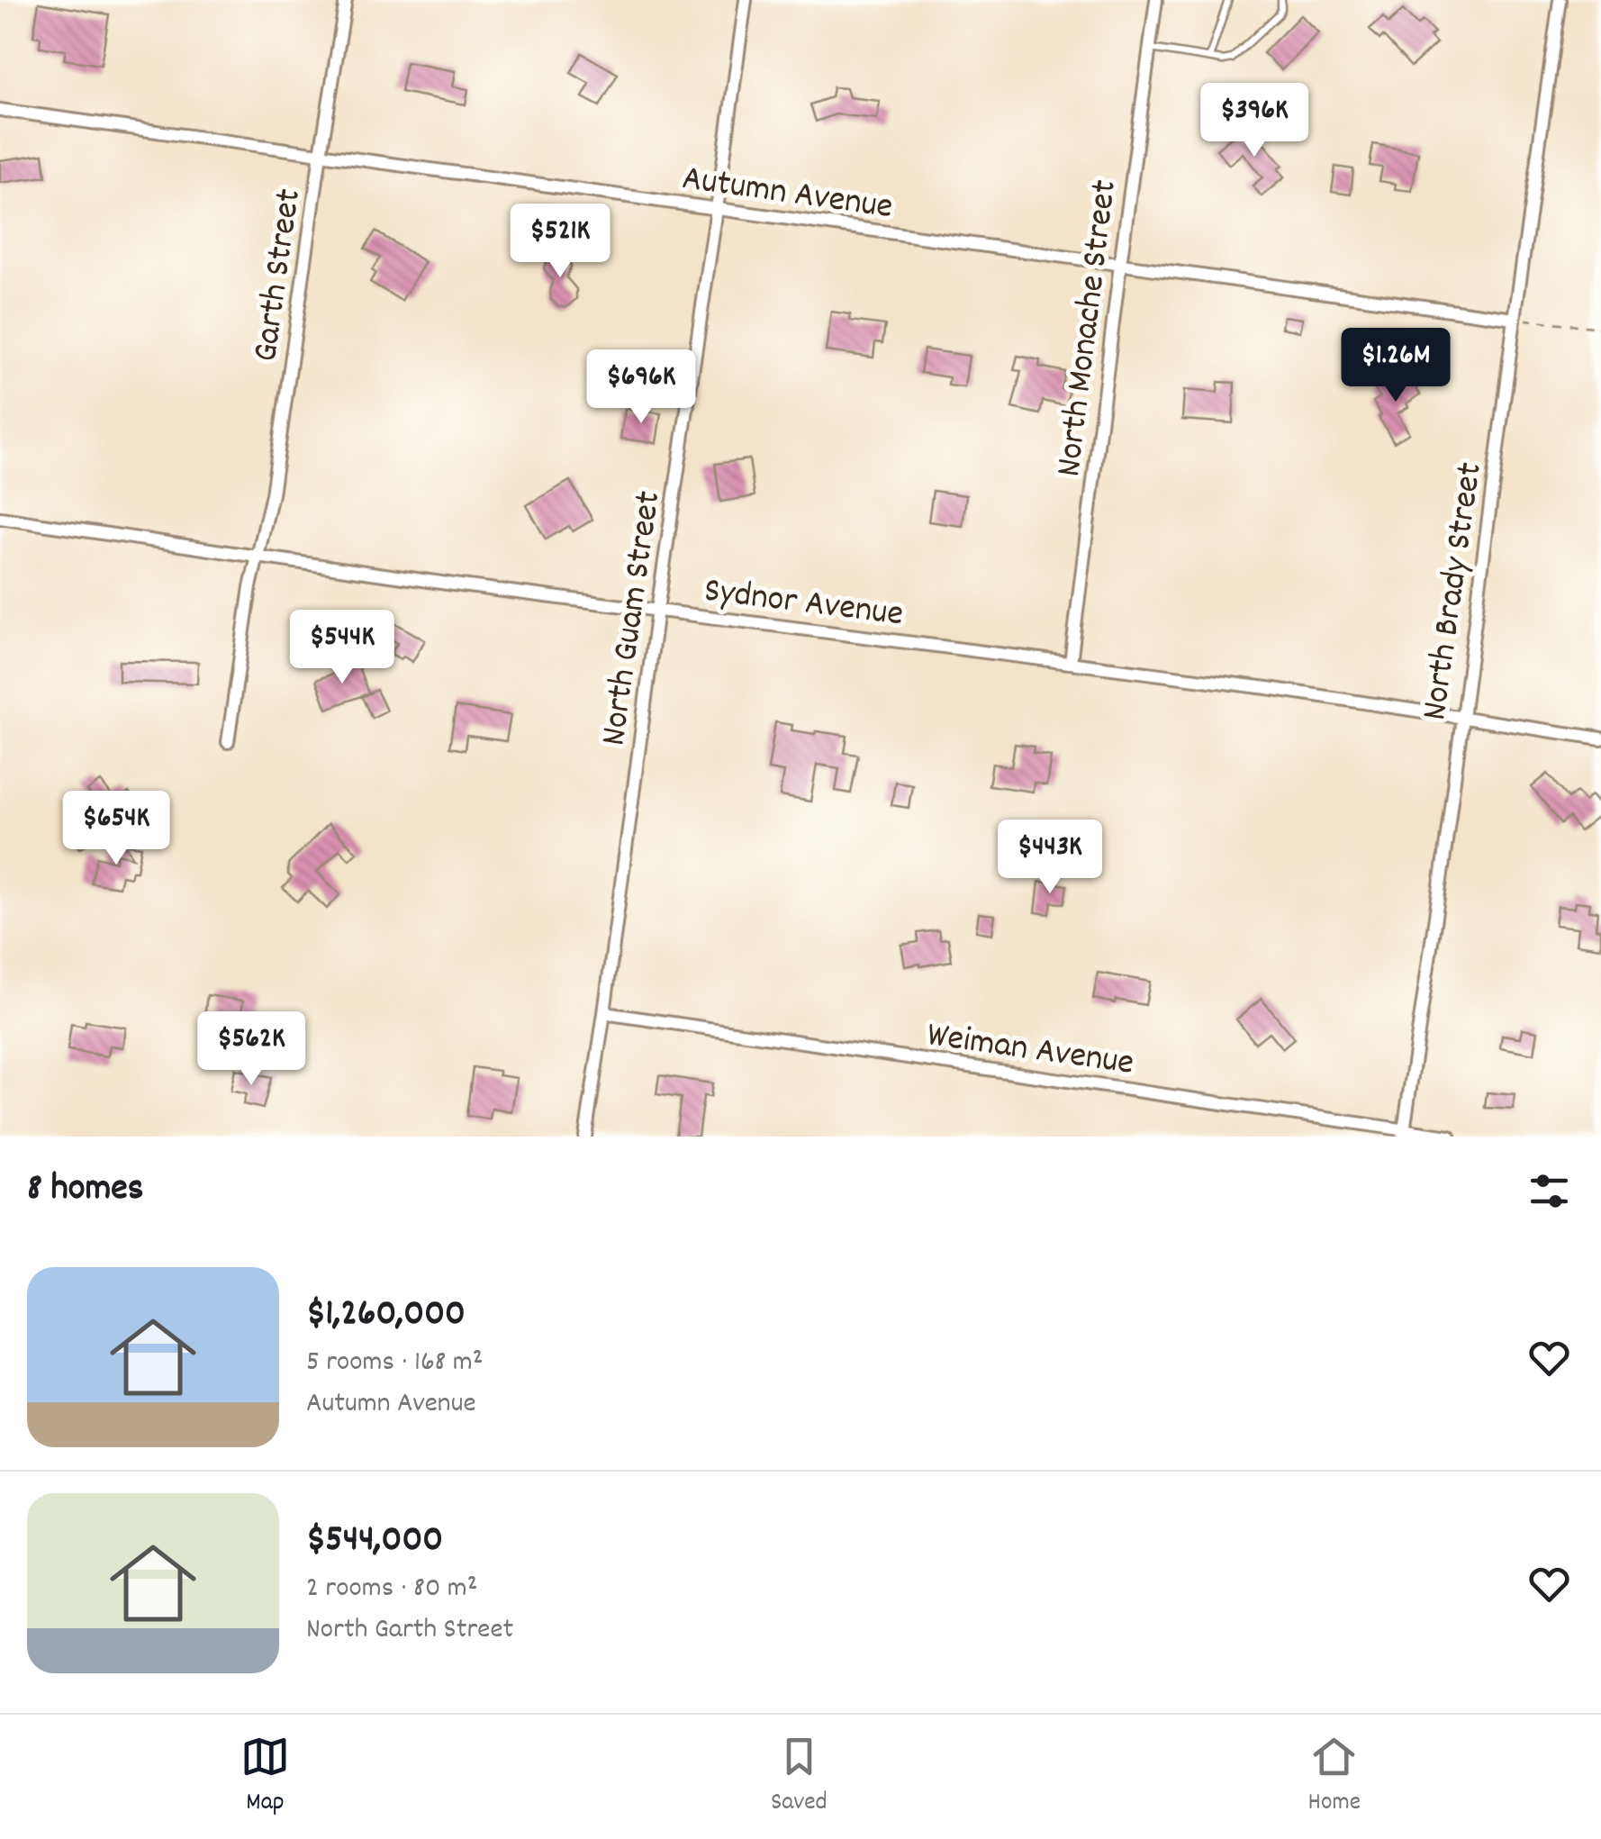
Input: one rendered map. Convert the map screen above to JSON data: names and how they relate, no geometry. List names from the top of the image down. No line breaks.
{"streets":{"street":["Autumn Avenue","Garth Street","North Monache Street","North Brady Street","Sydnor Avenue","North Guam Street","Weiman Avenue"]},"crossings":[["Autumn Avenue","Garth Street"],["Autumn Avenue","North Monache Street"],["Autumn Avenue","North Brady Street"],["Autumn Avenue","North Guam Street"],["Garth Street","Sydnor Avenue"],["North Monache Street","Sydnor Avenue"],["North Brady Street","Sydnor Avenue"],["North Brady Street","Weiman Avenue"],["Sydnor Avenue","North Guam Street"],["North Guam Street","Weiman Avenue"]],"page":{"price":["$396K","$521K","$1.26M","$696K","$544K","$654K","$443K","$562K"],"heading":"8 homes","list":[{"name":"$1,260,000","note":"5 rooms · 168 m² · Autumn Avenue"},{"name":"$544,000","note":"2 rooms · 80 m² · North Garth Street"}],"tabs":["Map","Saved","Home"]}}
